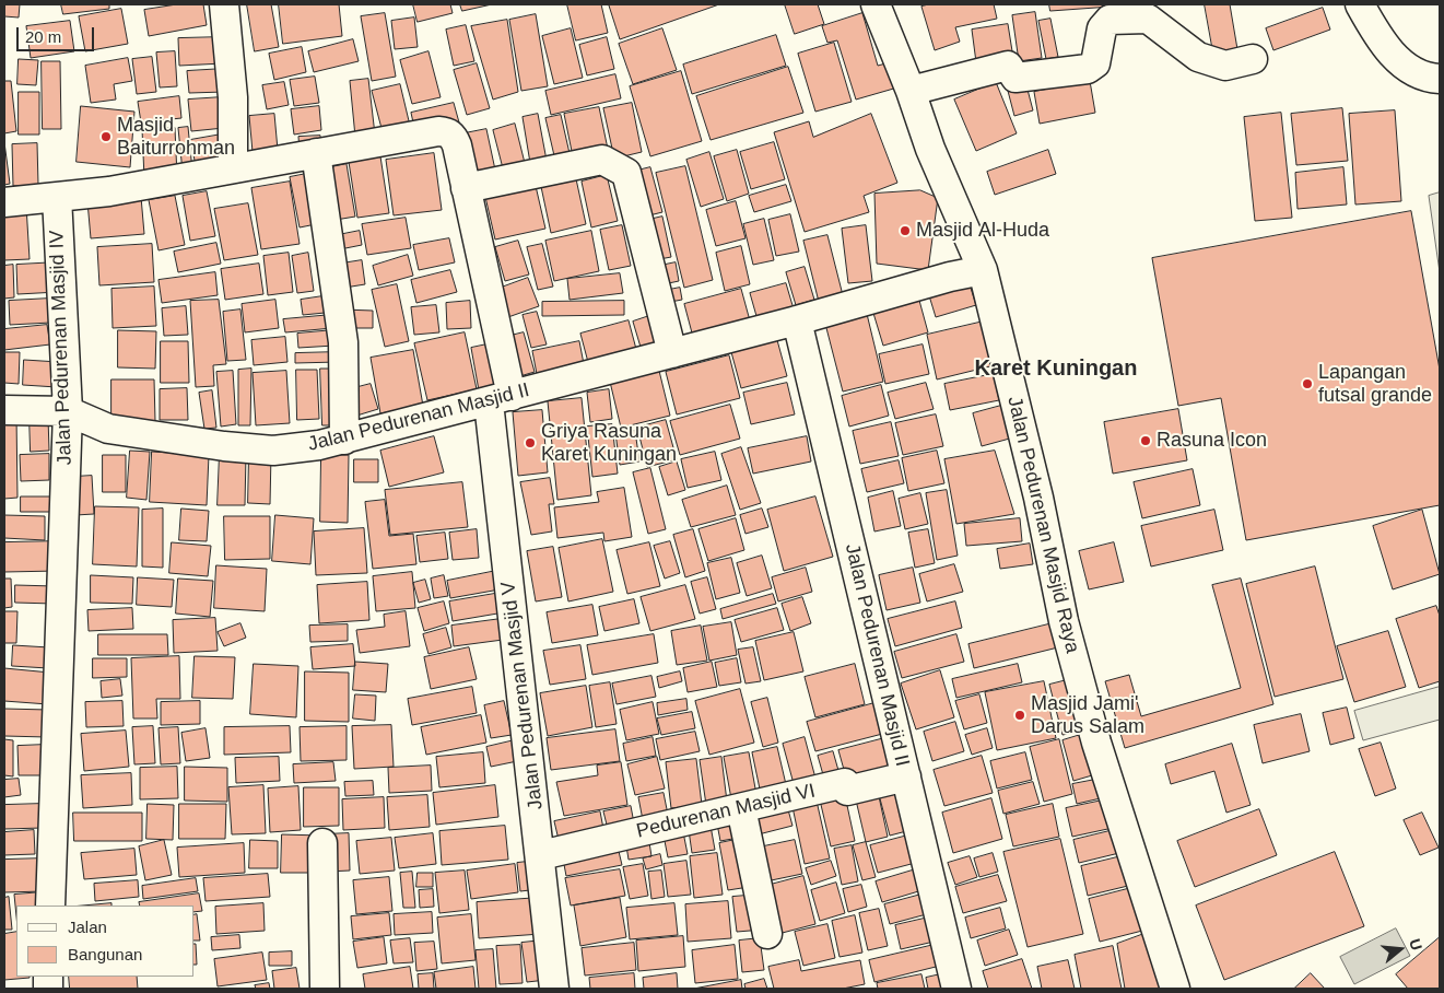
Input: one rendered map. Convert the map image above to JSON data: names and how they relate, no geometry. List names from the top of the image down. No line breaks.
{"streets":{"street":["Jalan Pedurenan Masjid IV","Jalan Pedurenan Masjid II","Jalan Pedurenan Masjid Raya","Jalan Pedurenan Masjid V","Pedurenan Masjid VI"]},"crossings":[["Jalan Pedurenan Masjid IV","Jalan Pedurenan Masjid II"],["Jalan Pedurenan Masjid II","Jalan Pedurenan Masjid Raya"],["Jalan Pedurenan Masjid II","Jalan Pedurenan Masjid V"],["Jalan Pedurenan Masjid II","Pedurenan Masjid VI"],["Jalan Pedurenan Masjid V","Pedurenan Masjid VI"]],"districts":["Karet Kuningan"],"places":["Masjid Baiturrohman","Masjid Al-Huda","Lapangan futsal grande","Rasuna Icon","Griya Rasuna Karet Kuningan","Masjid Jami' Darus Salam"],"legend":["Jalan","Bangunan"],"scale_bar":"20 m","north":"right"}
